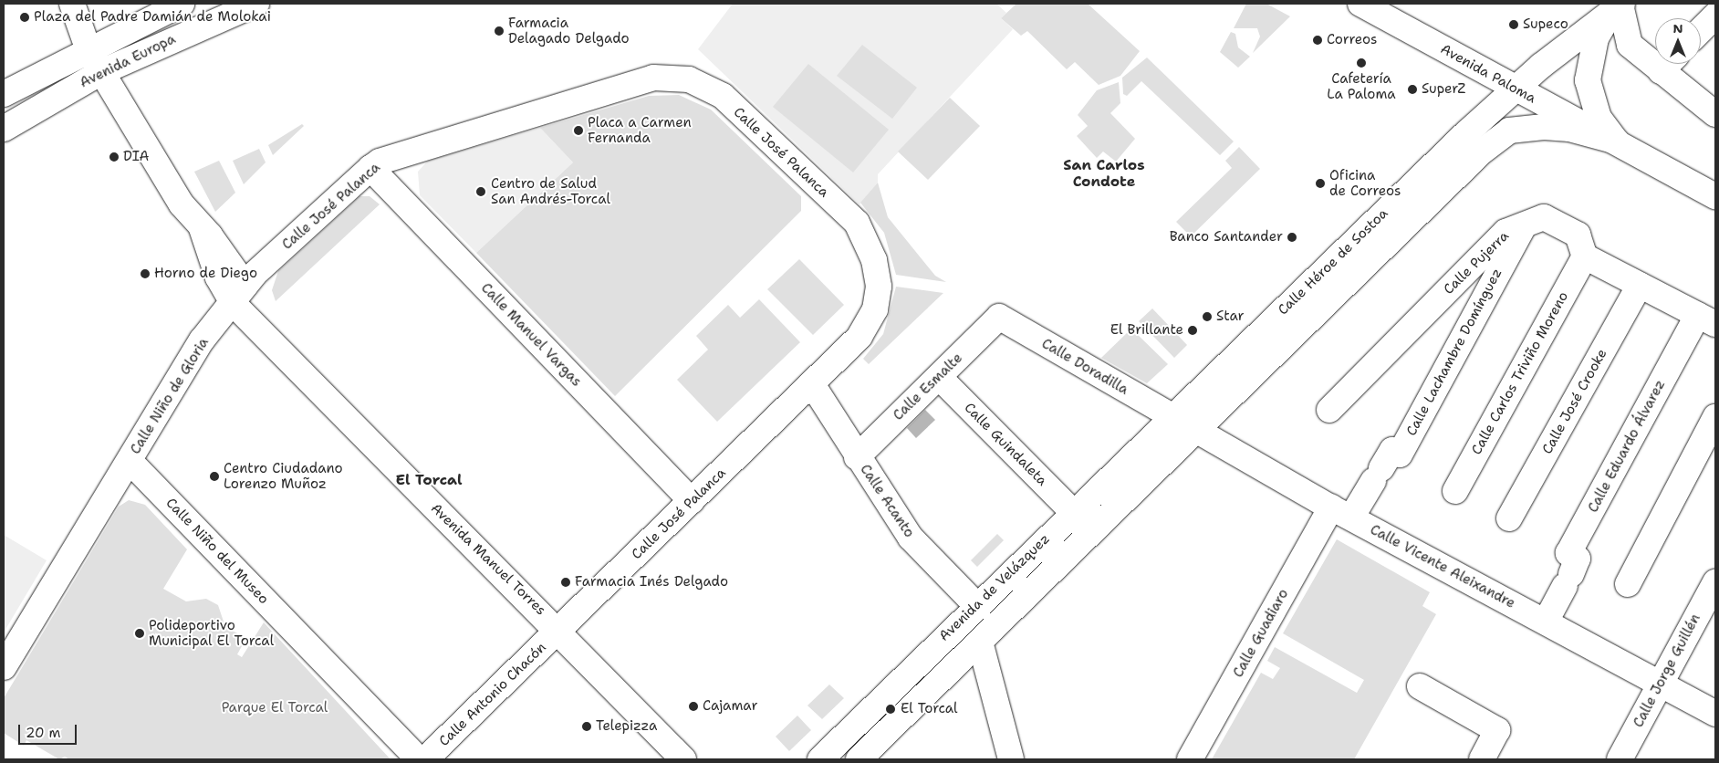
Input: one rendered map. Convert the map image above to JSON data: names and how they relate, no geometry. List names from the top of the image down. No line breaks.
{"streets":{"street":["Avenida Europa","Avenida Paloma","Calle José Palanca","Calle Héroe de Sostoa","Calle Pujerra","Calle Manuel Vargas","Calle Lachambre Domínguez","Calle Doradilla","Calle Carlos Triviño Moreno","Calle Esmalte","Calle Niño de Gloria","Calle José Crooke","Calle Guindaleta","Calle Eduardo Álvarez","Calle Acanto","Calle Niño del Museo","Avenida Manuel Torres","Calle Vicente Aleixandre","Avenida de Velázquez","Calle Guadiaro","Calle Jorge Guillén","Calle Antonio Chacón"]},"crossings":[["Avenida Paloma","Calle Héroe de Sostoa"],["Calle José Palanca","Calle Manuel Vargas"],["Calle José Palanca","Calle Niño de Gloria"],["Calle José Palanca","Calle Acanto"],["Calle José Palanca","Avenida Manuel Torres"],["Calle José Palanca","Calle Antonio Chacón"],["Calle Héroe de Sostoa","Calle Doradilla"],["Calle Héroe de Sostoa","Calle Vicente Aleixandre"],["Calle Héroe de Sostoa","Avenida de Velázquez"],["Calle Pujerra","Calle Lachambre Domínguez"],["Calle Pujerra","Calle Carlos Triviño Moreno"],["Calle Lachambre Domínguez","Calle Vicente Aleixandre"],["Calle Lachambre Domínguez","Calle Guadiaro"],["Calle Doradilla","Calle Esmalte"],["Calle Doradilla","Calle Vicente Aleixandre"],["Calle Doradilla","Avenida de Velázquez"],["Calle Esmalte","Calle Guindaleta"],["Calle Esmalte","Calle Acanto"],["Calle Niño de Gloria","Calle Niño del Museo"],["Calle Niño de Gloria","Avenida Manuel Torres"],["Calle Guindaleta","Avenida de Velázquez"],["Calle Eduardo Álvarez","Calle Vicente Aleixandre"],["Calle Acanto","Avenida de Velázquez"],["Avenida Manuel Torres","Calle Antonio Chacón"],["Calle Vicente Aleixandre","Avenida de Velázquez"],["Calle Vicente Aleixandre","Calle Guadiaro"],["Calle Vicente Aleixandre","Calle Jorge Guillén"]],"districts":["San Carlos Condote","El Torcal"],"parks":["Parque El Torcal"],"places":["Plaza del Padre Damián de Molokai","Supeco","Farmacia Delagado Delgado","Correos","Cafetería La Paloma","SuperZ","Placa a Carmen Fernanda","DIA","Oficina de Correos","Centro de Salud San Andrés-Torcal","Banco Santander","Horno de Diego","Star","El Brillante","Centro Ciudadano Lorenzo Muñoz","Farmacia Inés Delgado","Polideportivo Municipal El Torcal","Cajamar","El Torcal","Telepizza"],"scale_bar":"20 m","north":"top"}
